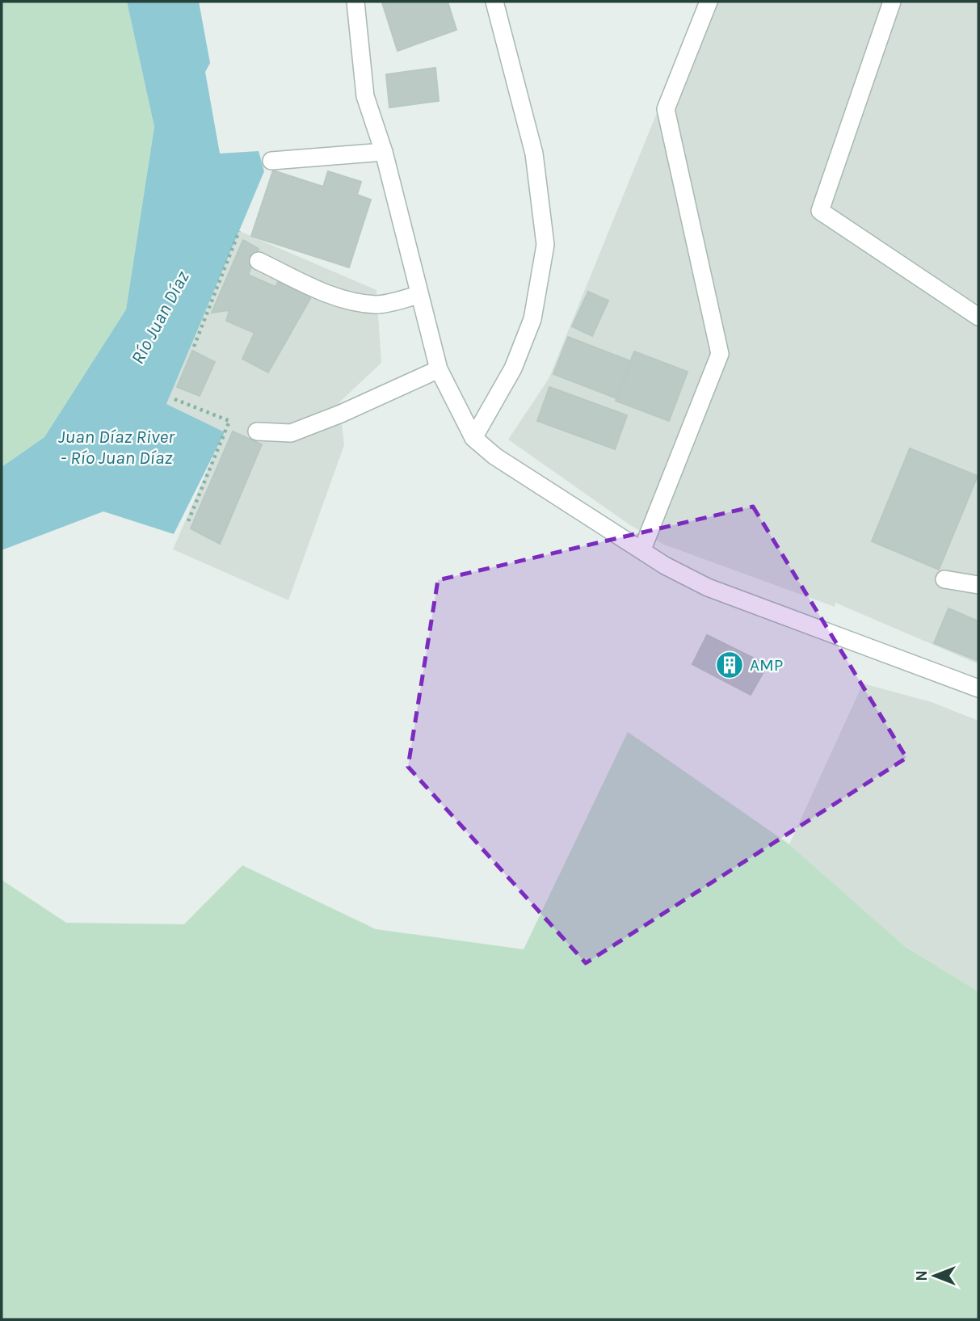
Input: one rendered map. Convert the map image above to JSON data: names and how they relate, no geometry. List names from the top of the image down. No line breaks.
{"water":["Río Juan Díaz","Juan Díaz River - Río Juan Díaz"],"places":{"building":["AMP"]},"north":"left"}
